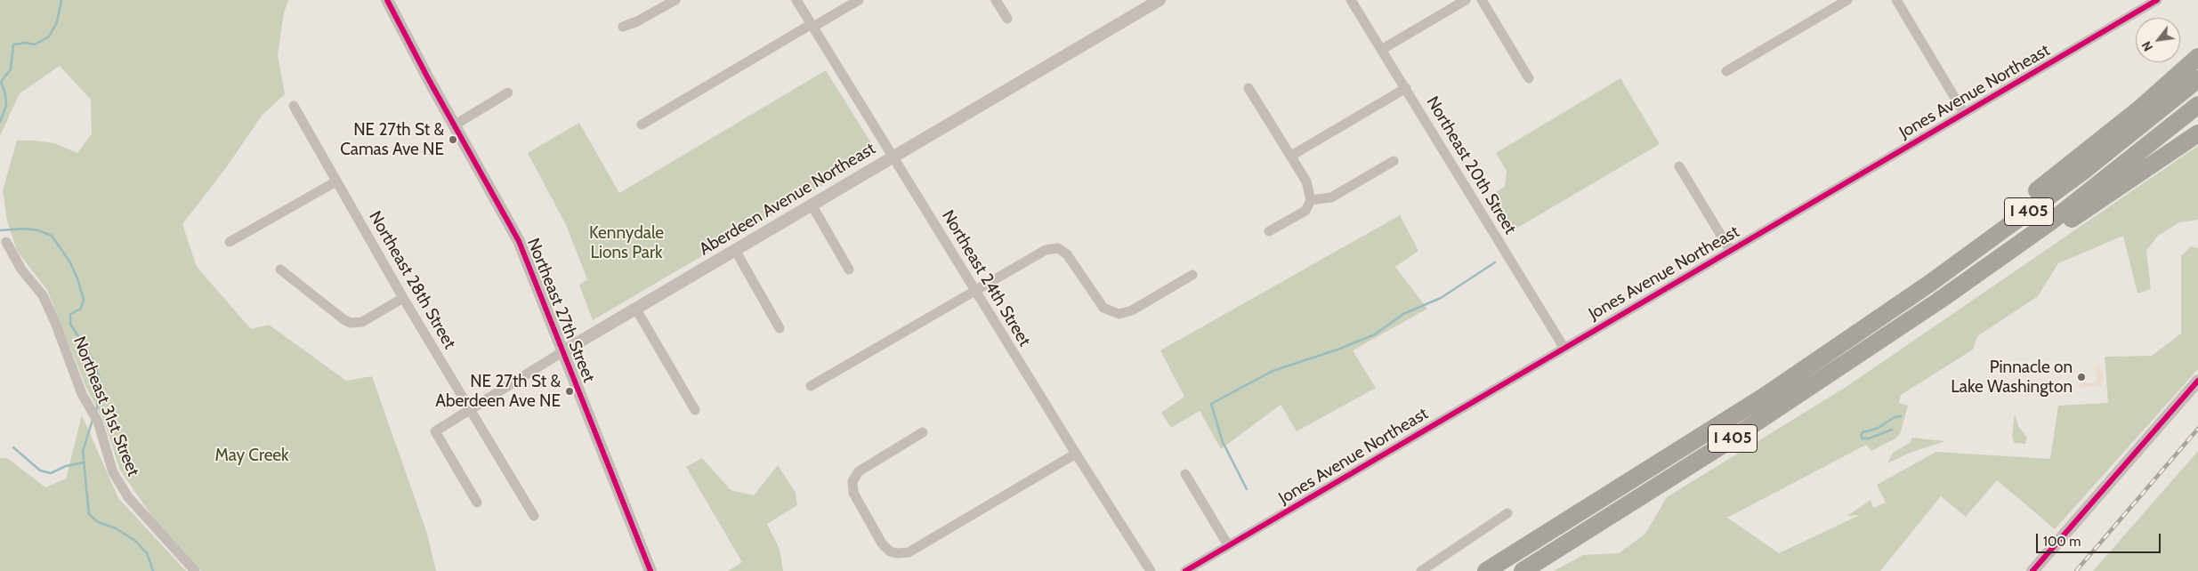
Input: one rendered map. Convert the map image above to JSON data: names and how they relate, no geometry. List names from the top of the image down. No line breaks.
{"streets":{"highway":["I 405"],"street":["Jones Avenue Northeast","Northeast 20th Street","Aberdeen Avenue Northeast","Northeast 24th Street","Northeast 28th Street","Northeast 27th Street","Northeast 31st Street"]},"crossings":[["Jones Avenue Northeast","Northeast 20th Street"],["Aberdeen Avenue Northeast","Northeast 24th Street"],["Aberdeen Avenue Northeast","Northeast 28th Street"],["Aberdeen Avenue Northeast","Northeast 27th Street"]],"parks":["Kennydale Lions Park","May Creek"],"places":["NE 27th St & Camas Ave NE","Pinnacle on Lake Washington","NE 27th St & Aberdeen Ave NE"],"scale_bar":"100 m","north":"bottom left"}
